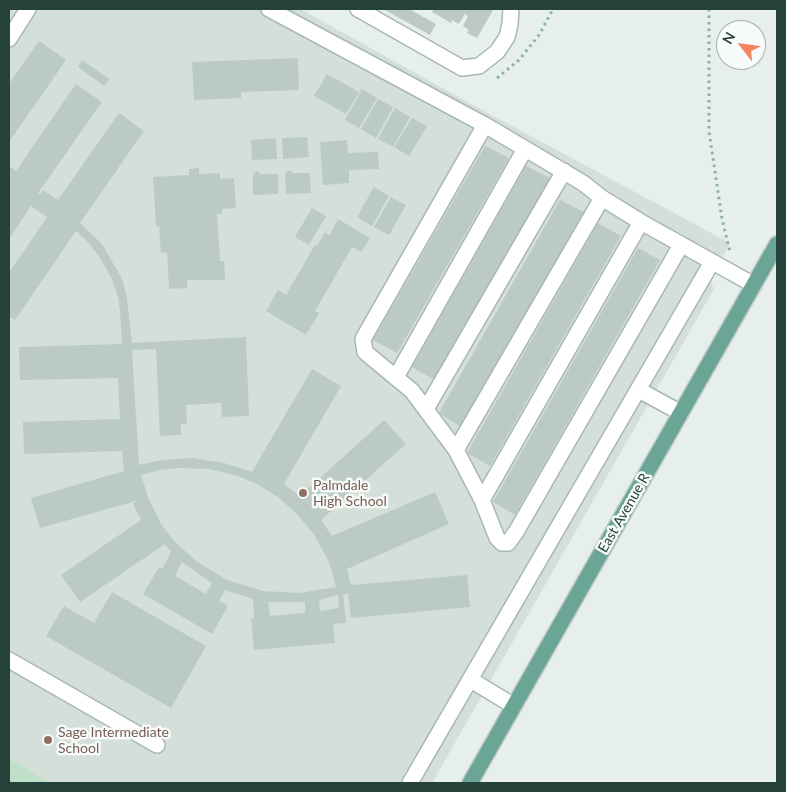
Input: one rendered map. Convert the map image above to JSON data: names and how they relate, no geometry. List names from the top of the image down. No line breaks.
{"streets":{"main road":["East Avenue R"]},"places":["Palmdale High School","Sage Intermediate School"],"north":"top left"}
